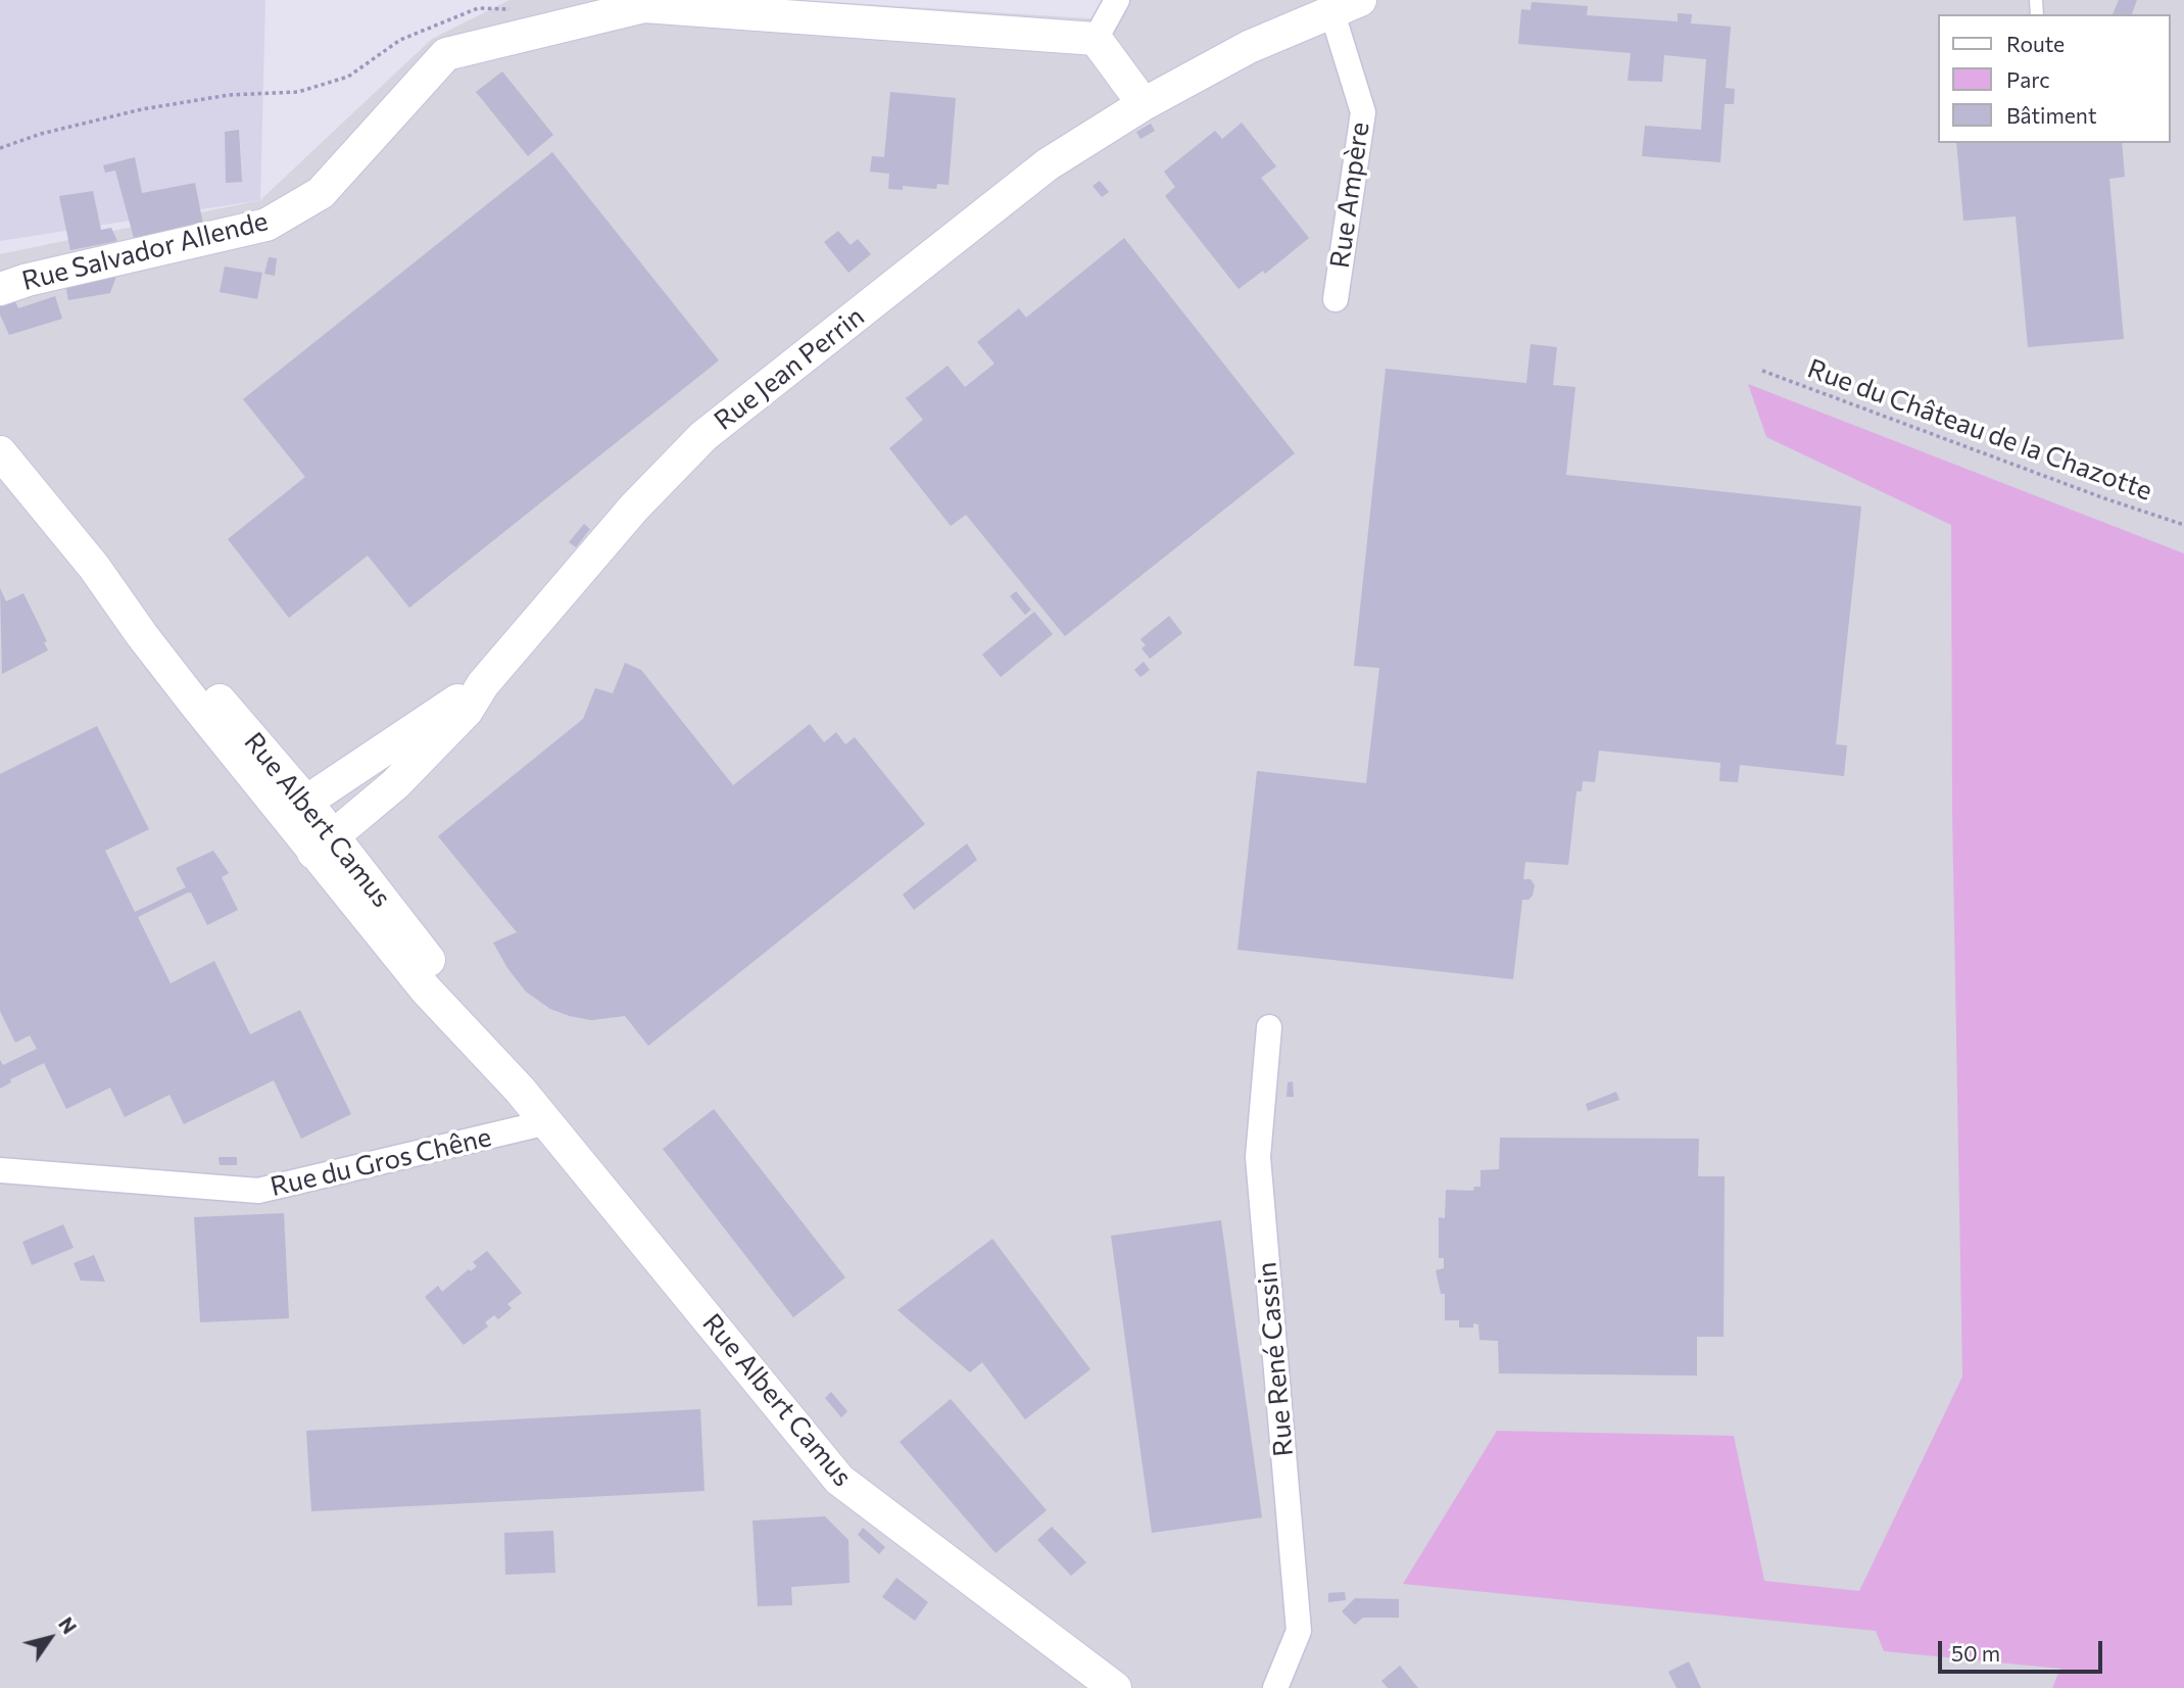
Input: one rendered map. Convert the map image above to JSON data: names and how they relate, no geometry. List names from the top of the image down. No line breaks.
{"streets":{"street":["Rue Ampère","Rue Salvador Allende","Rue Jean Perrin","Rue Albert Camus","Rue du Gros Chêne","Rue René Cassin"],"path":["Rue du Château de la Chazotte"]},"crossings":[["Rue Jean Perrin","Rue Albert Camus"],["Rue Albert Camus","Rue du Gros Chêne"]],"legend":["Route","Parc","Bâtiment"],"scale_bar":"50 m","north":"top right"}
